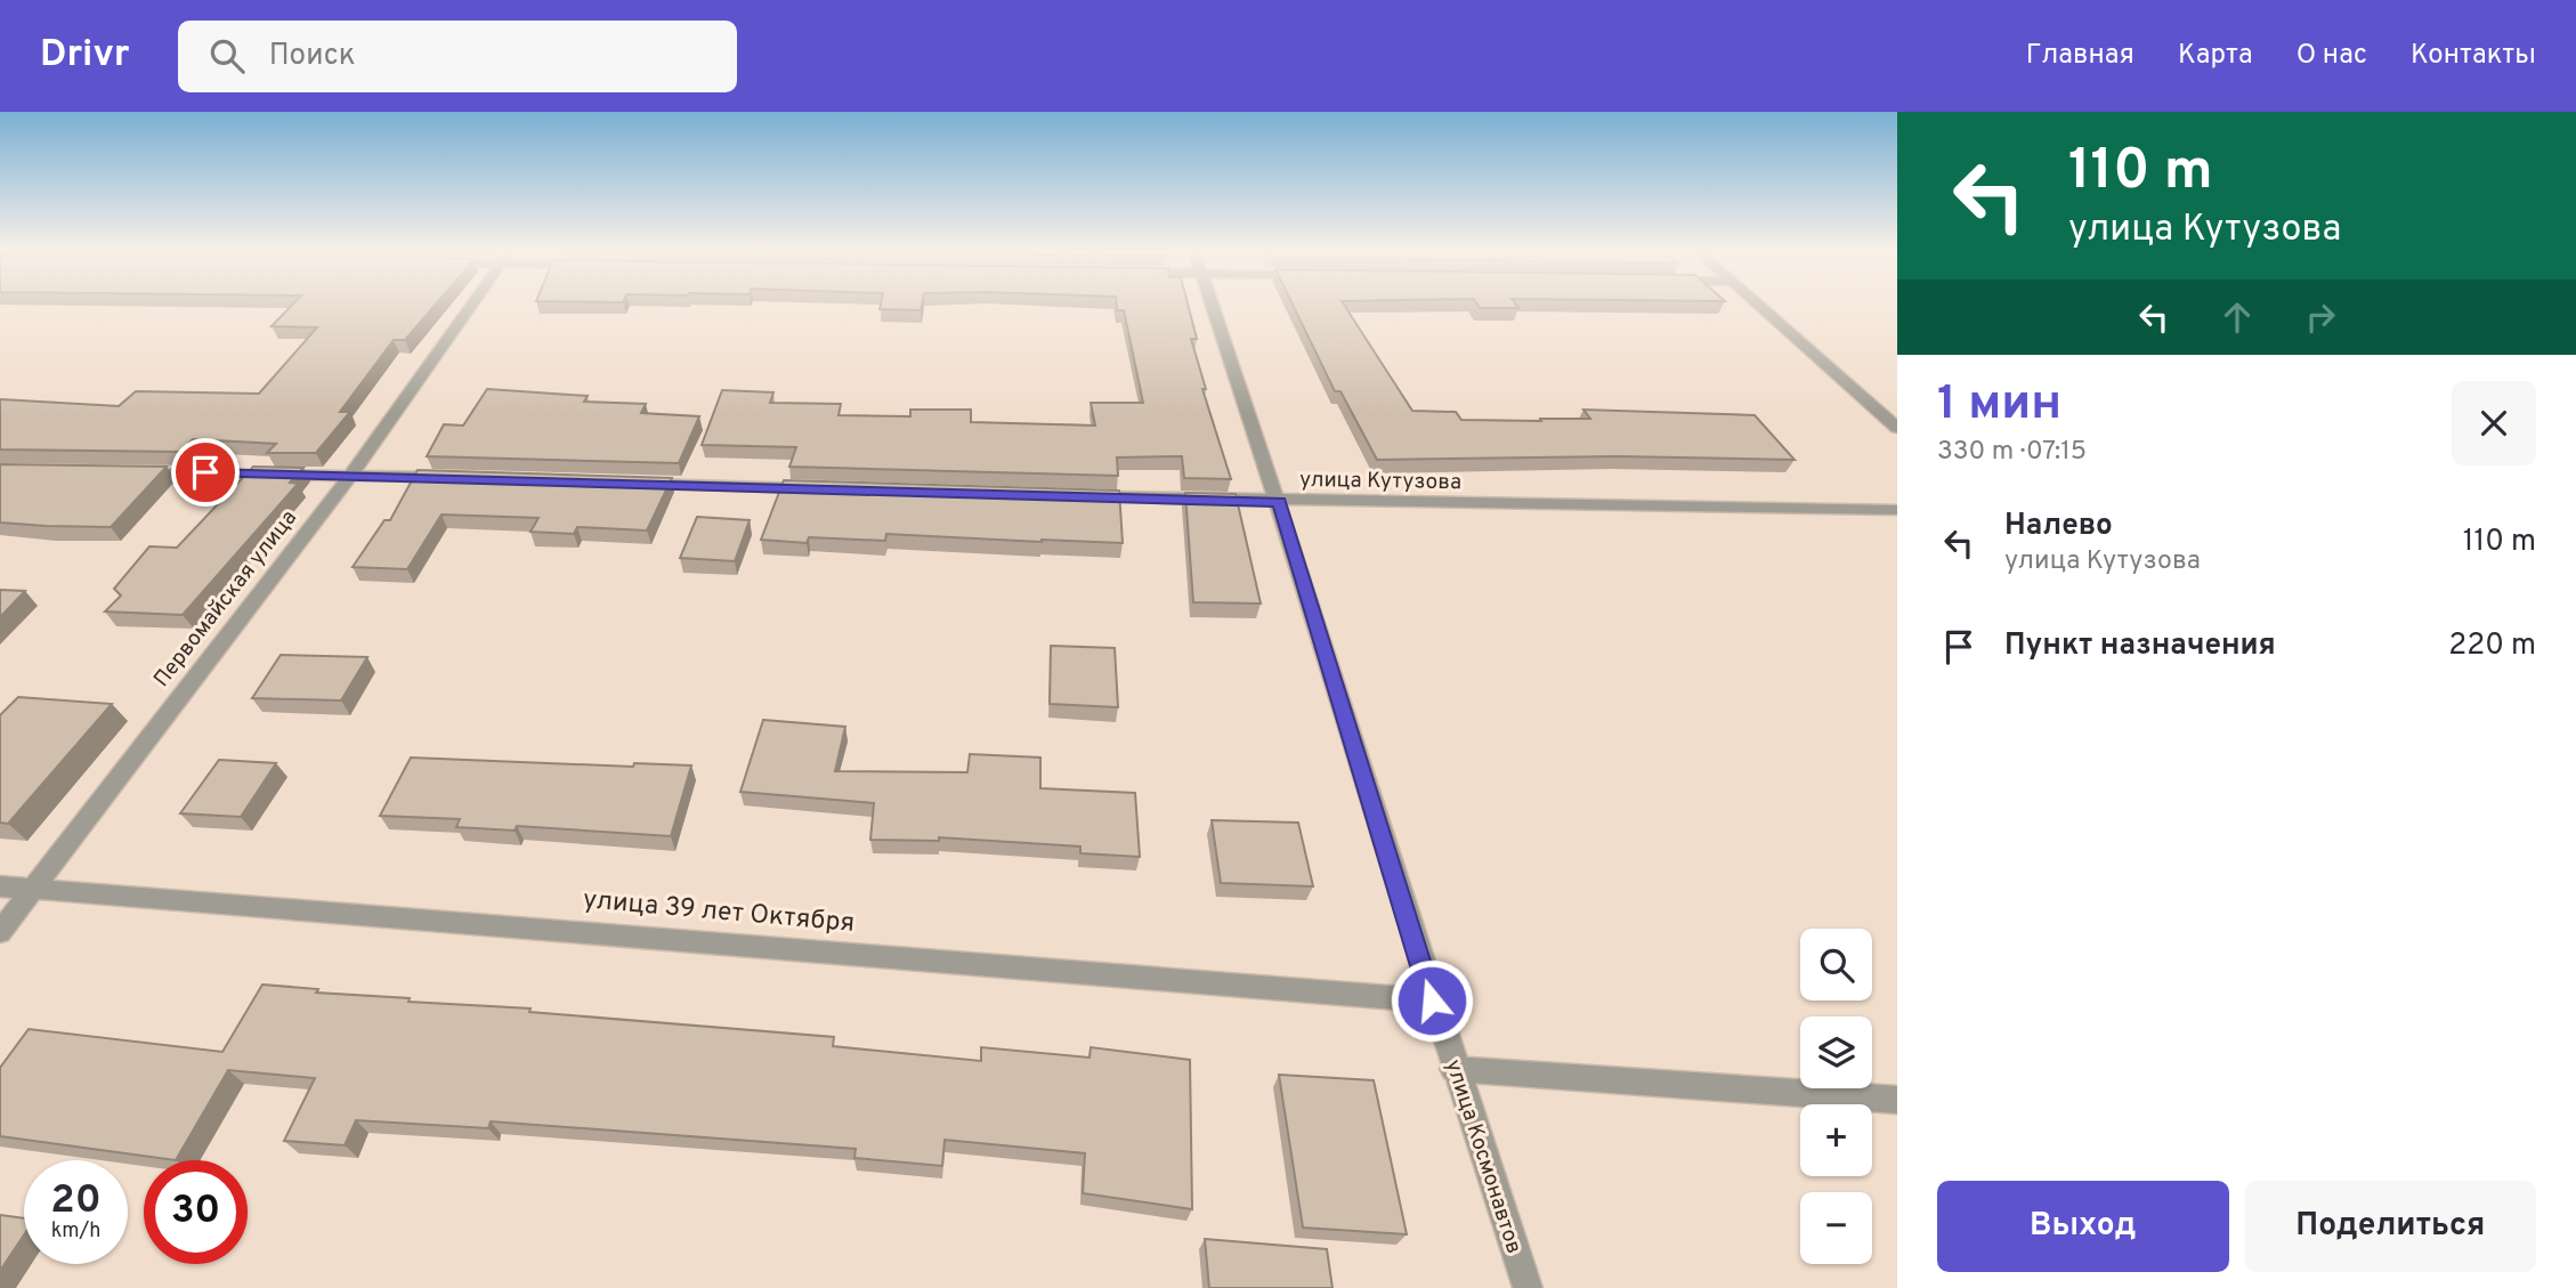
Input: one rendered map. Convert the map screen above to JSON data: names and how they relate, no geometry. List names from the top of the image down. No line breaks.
{"streets":{"street":["улица Кутузова","Первомайская улица","улица 39 лет Октября","улица Космонавтов"]},"crossings":[["улица Кутузова","улица Космонавтов"],["Первомайская улица","улица 39 лет Октября"],["улица 39 лет Октября","улица Космонавтов"]],"page":{"header":"Drivr","search":"Поиск","nav":["Главная","Карта","О нас","Контакты"],"turn":["110 m","улица Кутузова"],"heading":["1 мин","330 m · 07:15"],"list":[{"name":"Налево","note":"улица Кутузова","value":"110 m"},{"name":"Пункт назначения","value":"220 m"}],"map_buttons":["+","−"],"speed":"20 km/h","limit":"30","buttons":["Выход","Поделиться"]}}
